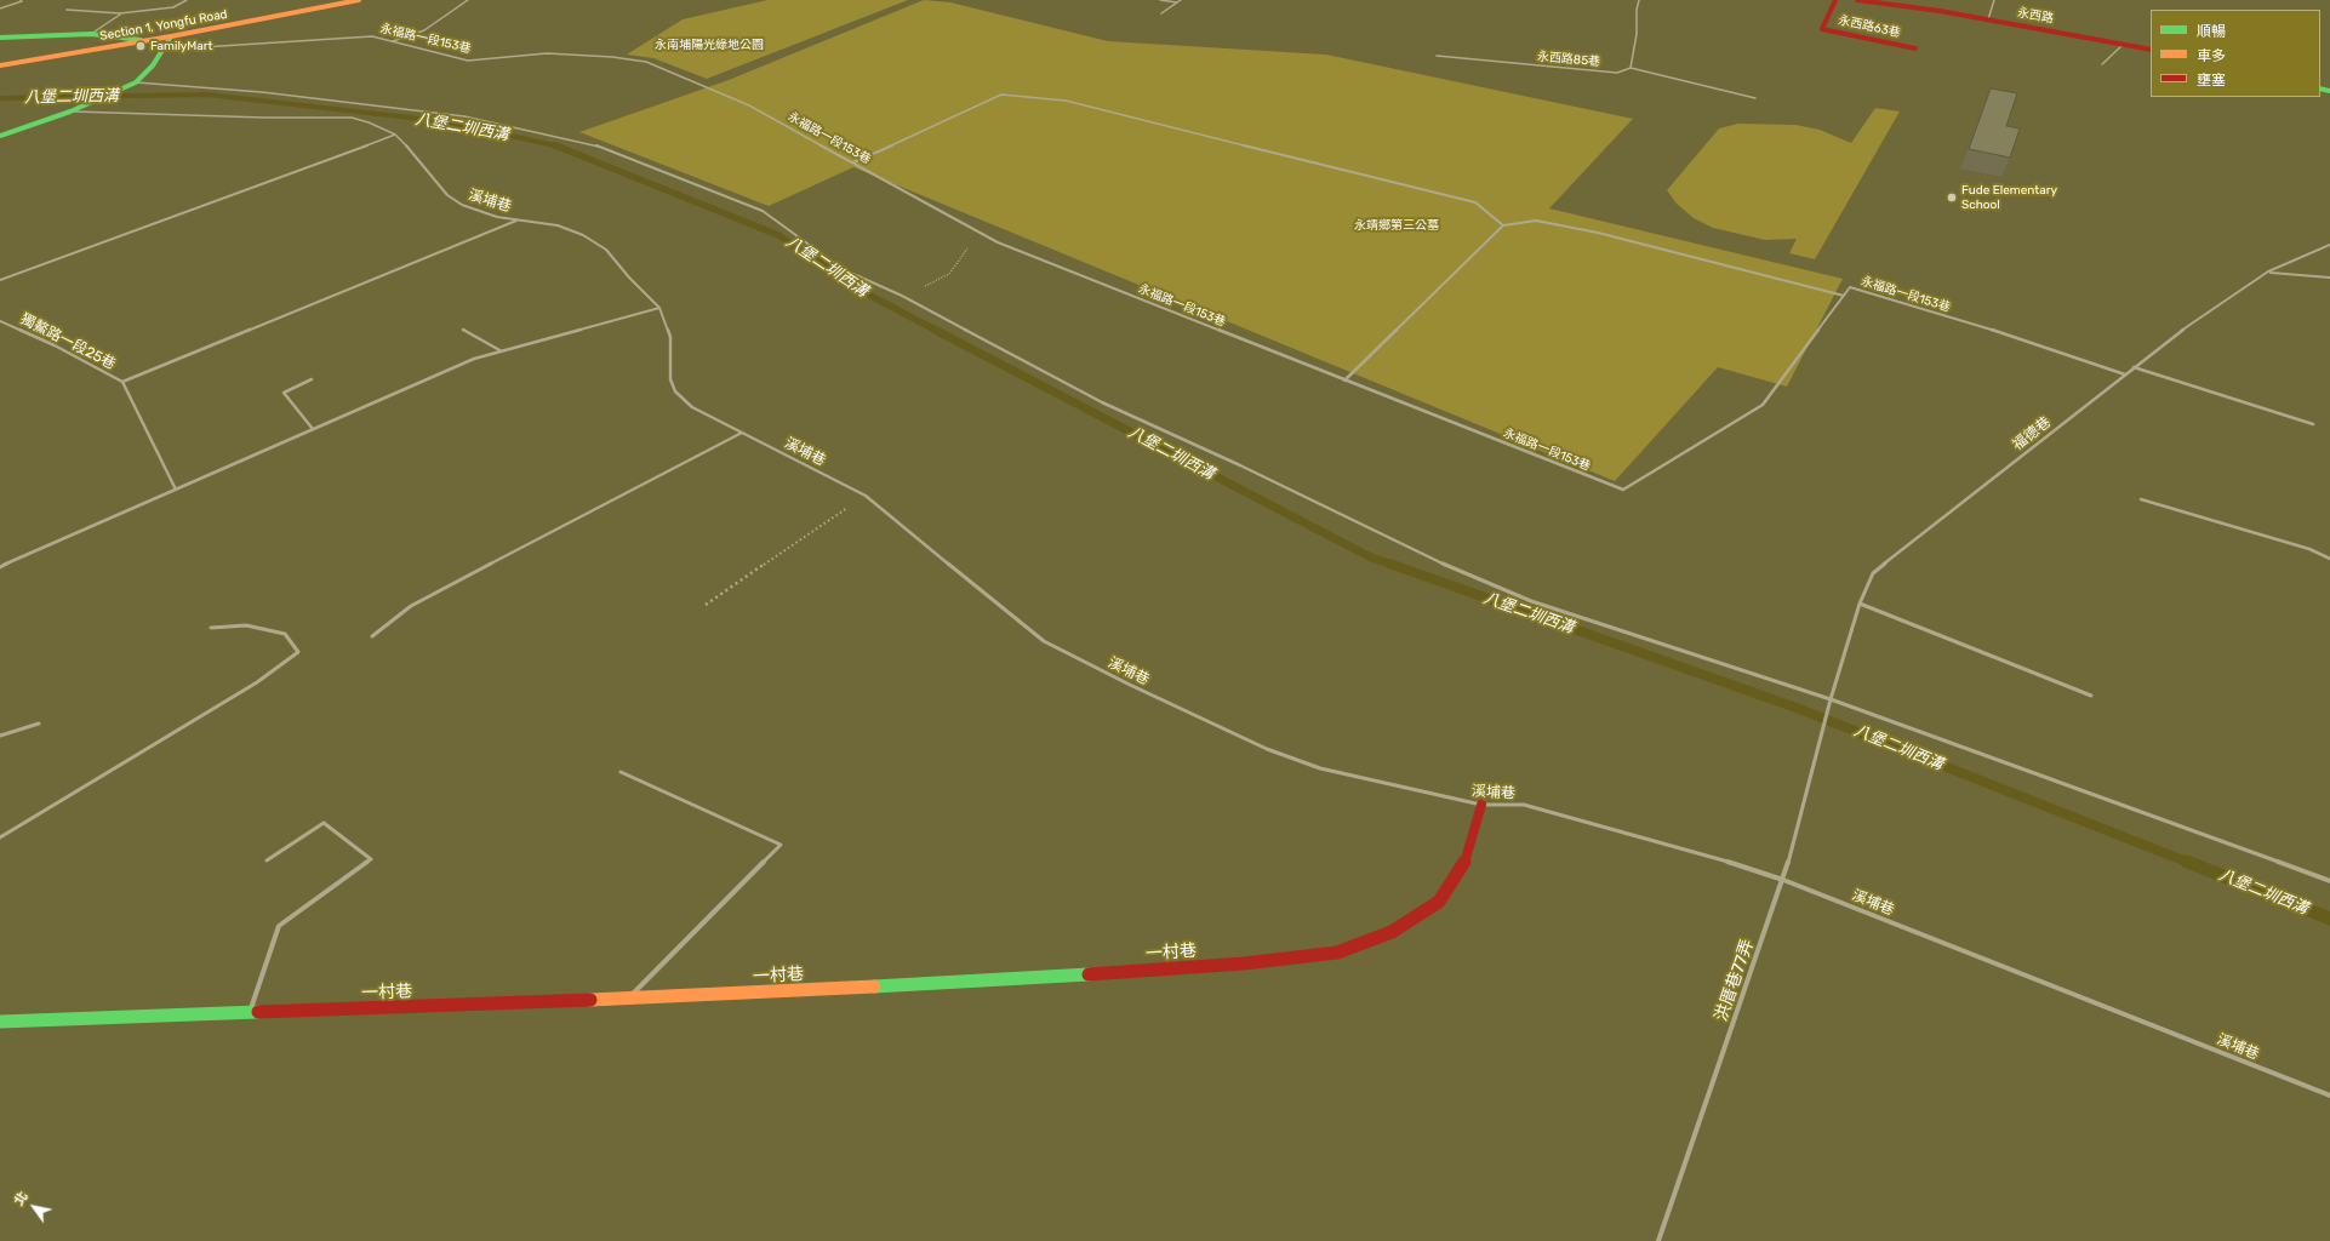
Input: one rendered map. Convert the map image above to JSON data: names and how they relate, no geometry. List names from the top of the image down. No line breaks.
{"streets":{"street":["永西路","Section 1, Yongfu Road","永西路63巷","一村巷"],"lane":["永福路一段153巷","永西路85巷","溪埔巷","獨鰲路一段25巷","福德巷","洪厝巷77弄"]},"crossings":[["永福路一段153巷","福德巷"],["溪埔巷","一村巷"],["溪埔巷","洪厝巷77弄"],["福德巷","洪厝巷77弄"]],"water":["八堡二圳西溝"],"parks":["永南埔陽光綠地公園","永靖鄉第三公墓"],"places":["FamilyMart","Fude Elementary School"],"legend":["順暢","車多","壅塞"],"north":"top left"}
